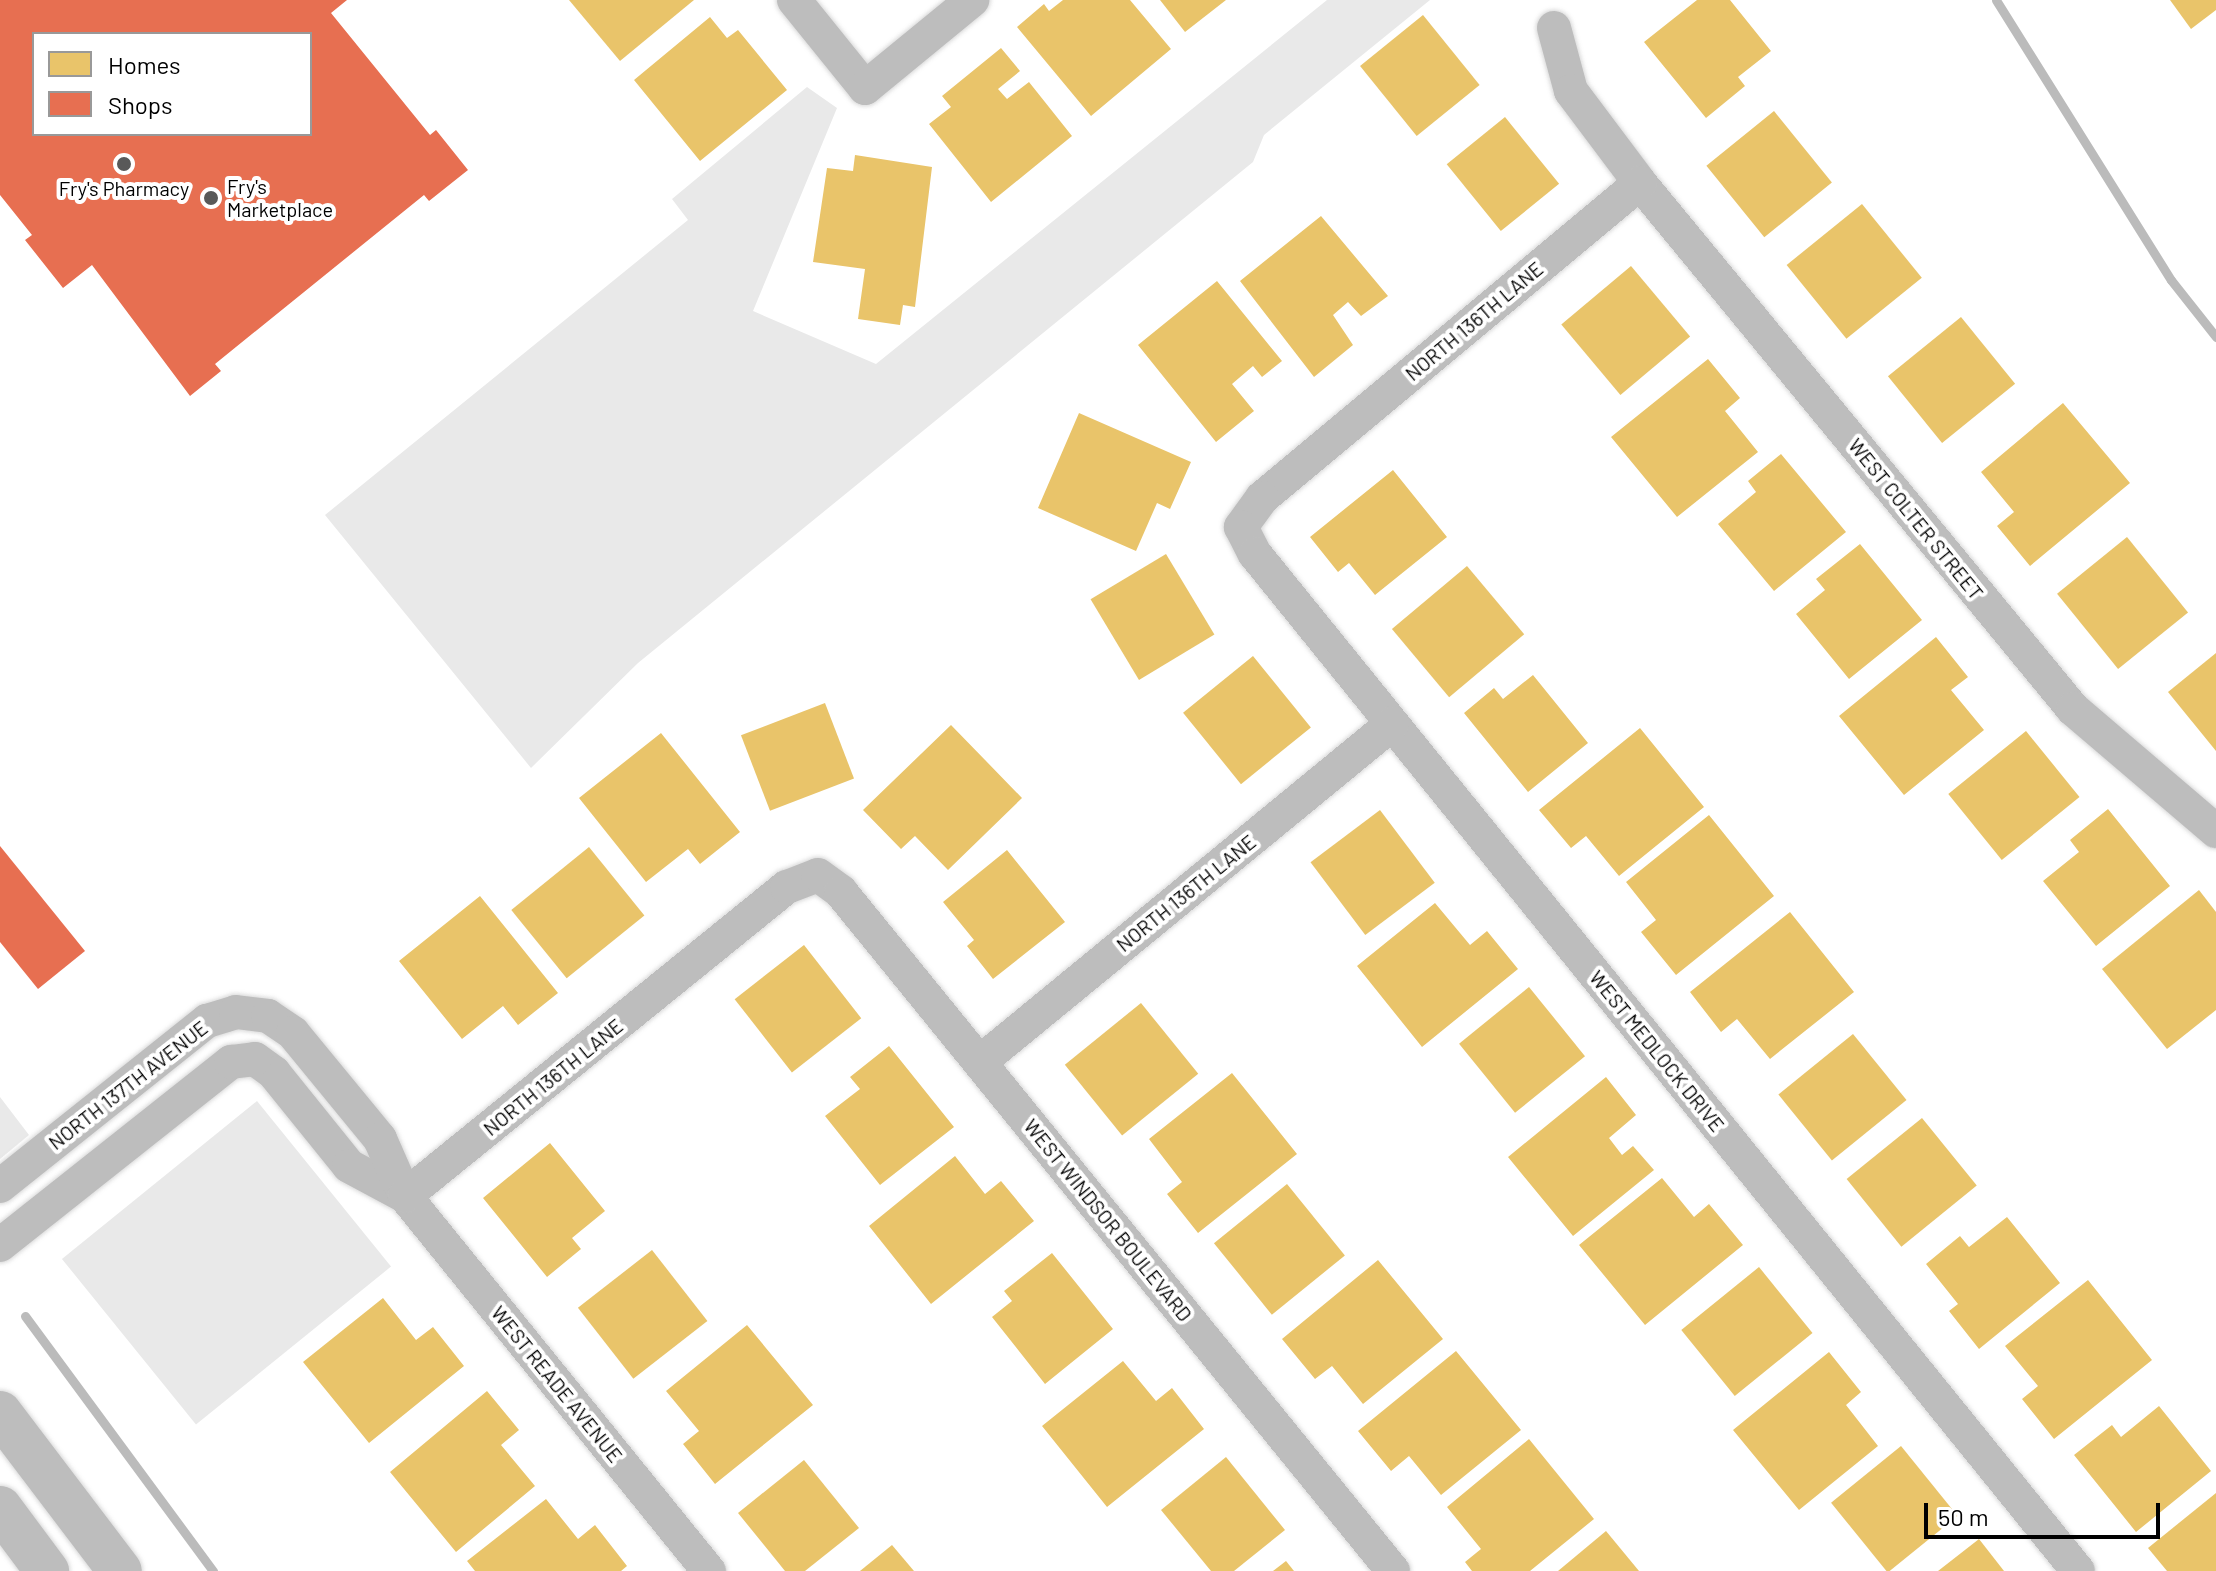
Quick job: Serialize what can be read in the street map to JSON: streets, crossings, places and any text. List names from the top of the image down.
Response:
{
  "streets": {
    "street": [
      "NORTH 136TH LANE",
      "WEST COLTER STREET",
      "WEST MEDLOCK DRIVE",
      "NORTH 137TH AVENUE",
      "WEST WINDSOR BOULEVARD",
      "WEST READE AVENUE"
    ]
  },
  "crossings": [
    ["NORTH 136TH LANE", "WEST COLTER STREET"],
    ["NORTH 136TH LANE", "WEST MEDLOCK DRIVE"],
    ["NORTH 136TH LANE", "WEST WINDSOR BOULEVARD"],
    ["NORTH 136TH LANE", "WEST READE AVENUE"],
    ["NORTH 137TH AVENUE", "WEST READE AVENUE"]
  ],
  "places": ["Fry's Pharmacy", "Fry's Marketplace"],
  "legend": ["Homes", "Shops"],
  "scale_bar": "50 m"
}
